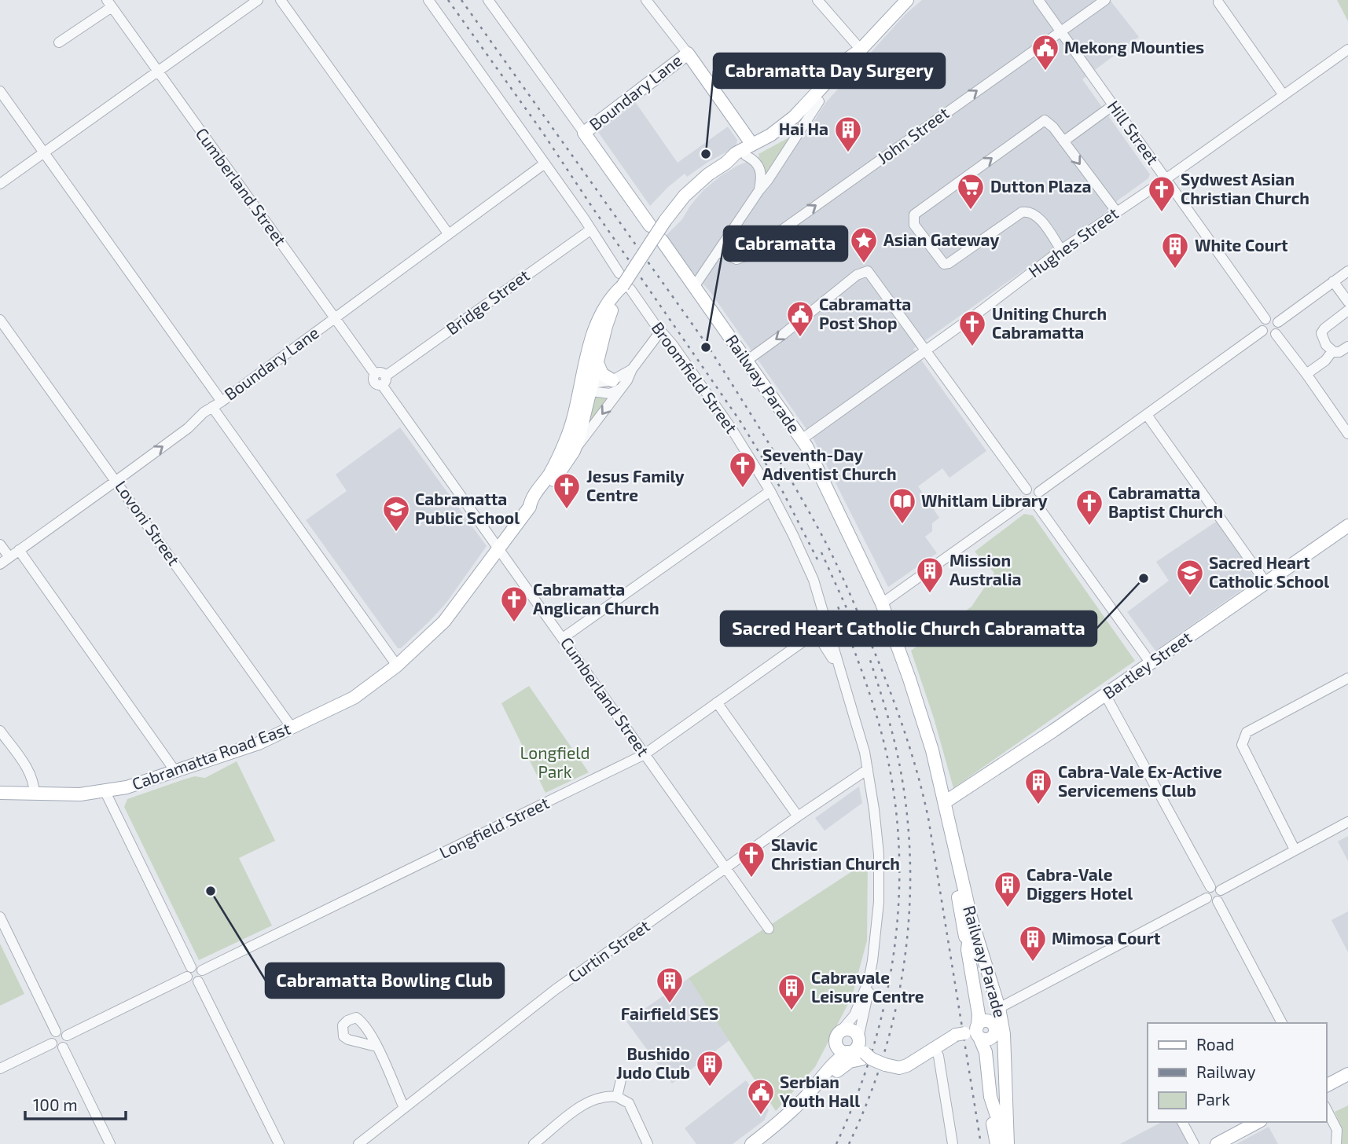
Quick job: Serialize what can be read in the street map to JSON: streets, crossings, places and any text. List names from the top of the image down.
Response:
{
  "streets": {
    "main road": [
      "Boundary Lane",
      "Railway Parade",
      "Bartley Street",
      "Cabramatta Road East"
    ],
    "street": [
      "Hill Street",
      "John Street",
      "Cumberland Street",
      "Hughes Street",
      "Bridge Street",
      "Broomfield Street",
      "Lovoni Street",
      "Longfield Street",
      "Curtin Street"
    ]
  },
  "crossings": [
    ["Boundary Lane", "Cumberland Street"],
    ["Boundary Lane", "Broomfield Street"],
    ["Boundary Lane", "Lovoni Street"],
    ["Hill Street", "John Street"],
    ["Hill Street", "Hughes Street"],
    ["Cumberland Street", "Bridge Street"],
    ["Cumberland Street", "Cabramatta Road East"],
    ["Cumberland Street", "Longfield Street"],
    ["Cumberland Street", "Curtin Street"],
    ["Hughes Street", "Railway Parade"],
    ["Bridge Street", "Broomfield Street"],
    ["Broomfield Street", "Cabramatta Road East"],
    ["Broomfield Street", "Longfield Street"],
    ["Broomfield Street", "Curtin Street"],
    ["Railway Parade", "Bartley Street"],
    ["Lovoni Street", "Cabramatta Road East"]
  ],
  "parks": ["Longfield Park"],
  "places": {
    "public building": ["Mekong Mounties", "Cabramatta Post Shop", "Serbian Youth Hall"],
    "building": [
      "Hai Ha",
      "White Court",
      "Mission Australia",
      "Cabra-Vale Ex-Active Servicemens Club",
      "Cabra-Vale Diggers Hotel",
      "Mimosa Court",
      "Fairfield SES",
      "Cabravale Leisure Centre",
      "Bushido Judo Club"
    ],
    "other": [
      "Cabramatta Day Surgery",
      "Cabramatta",
      "Sacred Heart Catholic Church Cabramatta",
      "Cabramatta Bowling Club"
    ],
    "supermarket": ["Dutton Plaza"],
    "church": [
      "Sydwest Asian Christian Church",
      "Uniting Church Cabramatta",
      "Seventh-Day Adventist Church",
      "Jesus Family Centre",
      "Cabramatta Baptist Church",
      "Cabramatta Anglican Church",
      "Slavic Christian Church"
    ],
    "place": ["Asian Gateway"],
    "library": ["Whitlam Library"],
    "school or university": ["Cabramatta Public School", "Sacred Heart Catholic School"]
  },
  "legend": ["Road", "Railway", "Park"],
  "scale_bar": "100 m"
}
